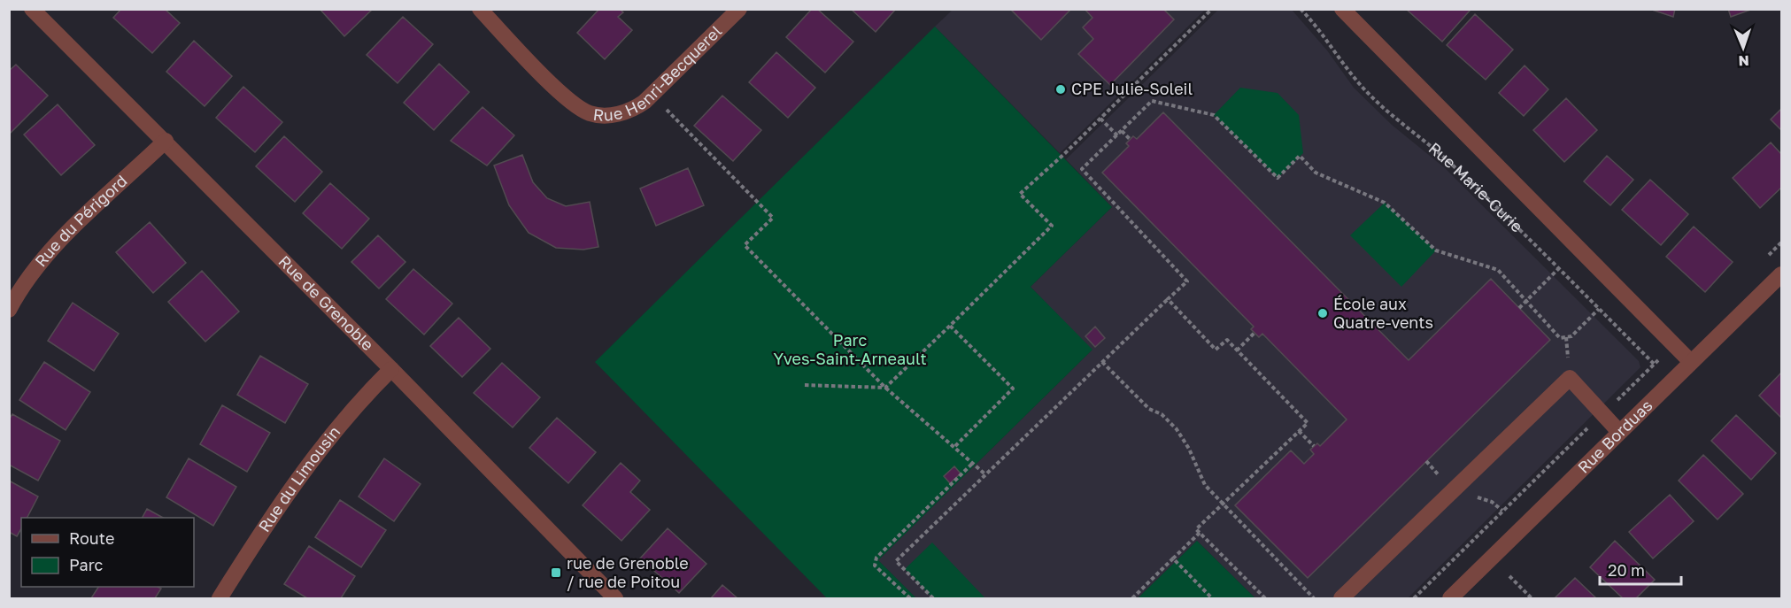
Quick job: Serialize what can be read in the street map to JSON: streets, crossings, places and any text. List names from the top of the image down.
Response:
{
  "streets": {
    "street": [
      "Rue Henri-Becquerel",
      "Rue Marie-Curie",
      "Rue du Périgord",
      "Rue de Grenoble",
      "Rue Borduas",
      "Rue du Limousin"
    ]
  },
  "crossings": [
    ["Rue Marie-Curie", "Rue Borduas"],
    ["Rue du Périgord", "Rue de Grenoble"],
    ["Rue de Grenoble", "Rue du Limousin"]
  ],
  "parks": ["Parc Yves-Saint-Arneault"],
  "places": {
    "other": ["CPE Julie-Soleil", "École aux Quatre-vents"],
    "transit": ["rue de Grenoble / rue de Poitou"]
  },
  "legend": ["Route", "Parc"],
  "scale_bar": "20 m",
  "north": "bottom"
}
